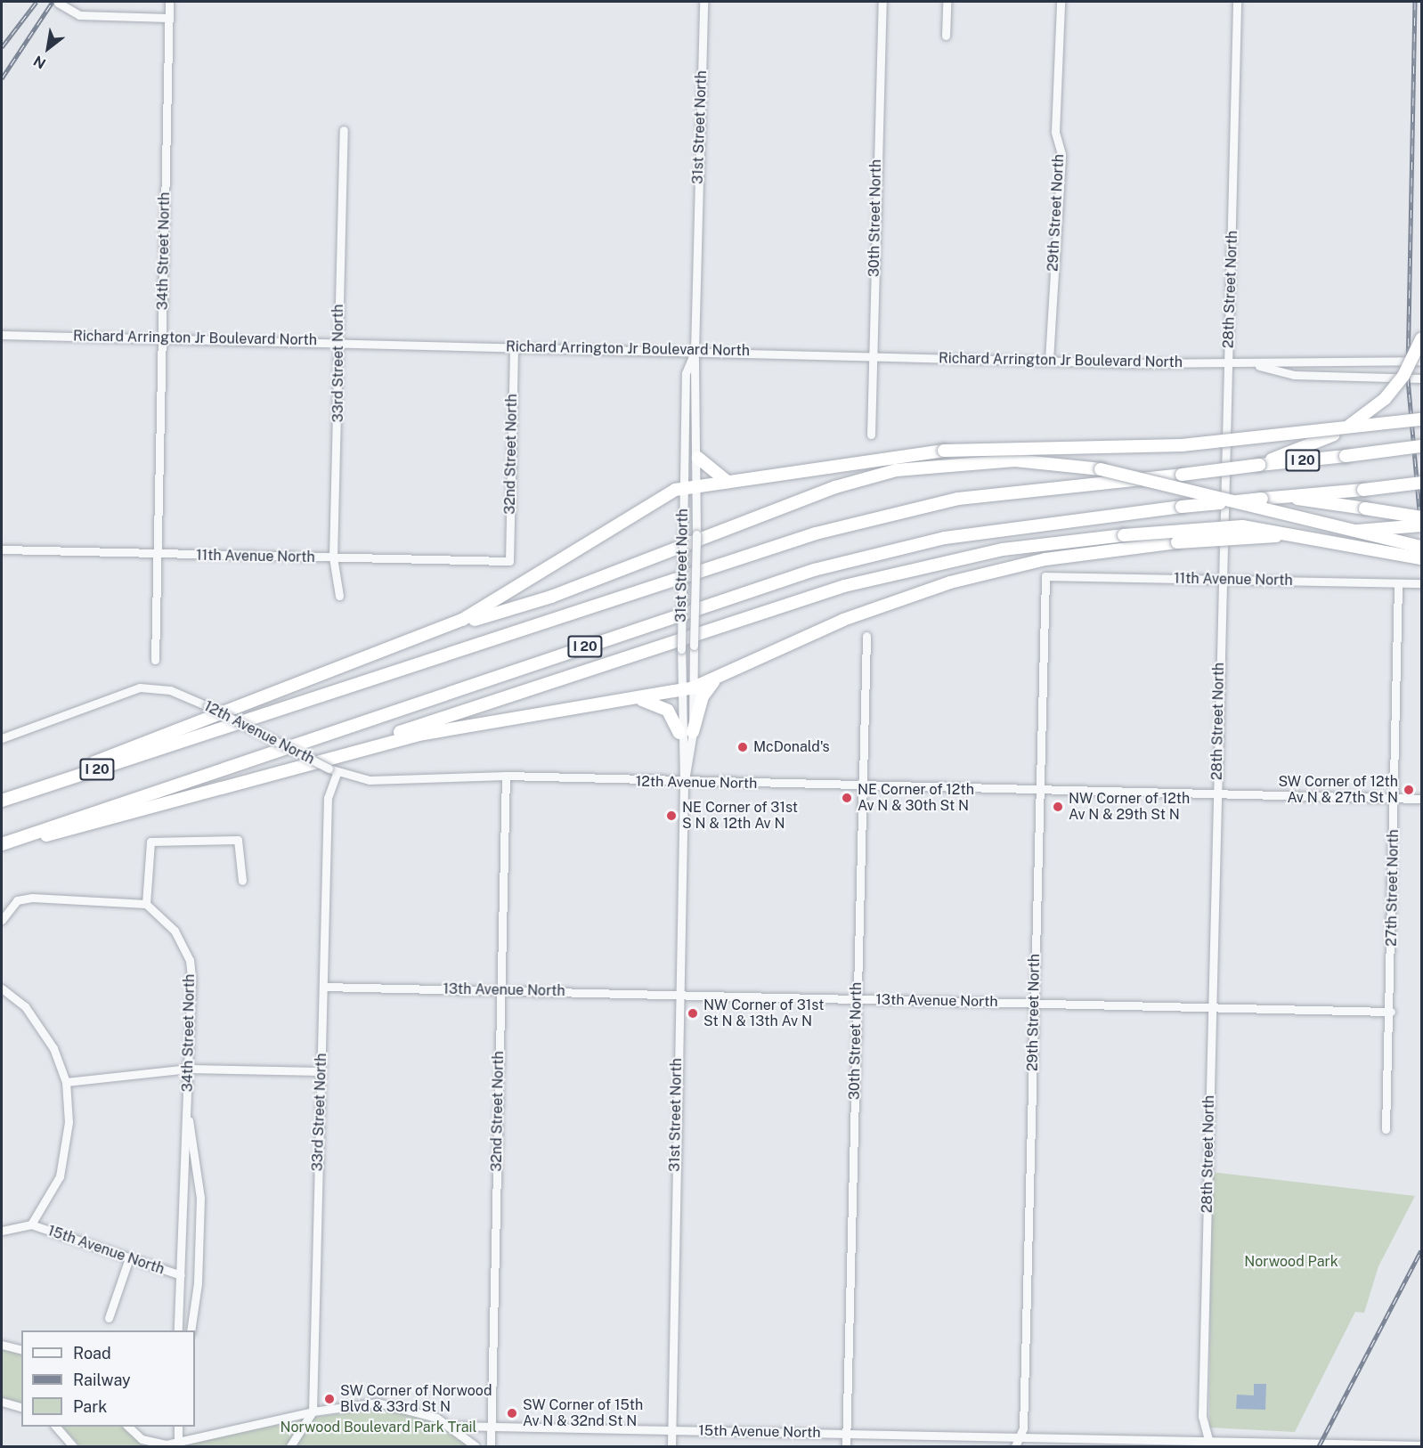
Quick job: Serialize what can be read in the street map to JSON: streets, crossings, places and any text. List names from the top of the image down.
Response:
{
  "streets": {
    "highway": ["I 20"],
    "street": [
      "31st Street North",
      "29th Street North",
      "30th Street North",
      "34th Street North",
      "28th Street North",
      "Richard Arrington Jr Boulevard North",
      "33rd Street North",
      "32nd Street North",
      "11th Avenue North",
      "12th Avenue North",
      "27th Street North",
      "13th Avenue North",
      "15th Avenue North"
    ]
  },
  "crossings": [
    ["31st Street North", "Richard Arrington Jr Boulevard North"],
    ["31st Street North", "12th Avenue North"],
    ["31st Street North", "13th Avenue North"],
    ["31st Street North", "15th Avenue North"],
    ["29th Street North", "Richard Arrington Jr Boulevard North"],
    ["29th Street North", "11th Avenue North"],
    ["29th Street North", "12th Avenue North"],
    ["29th Street North", "13th Avenue North"],
    ["29th Street North", "15th Avenue North"],
    ["30th Street North", "Richard Arrington Jr Boulevard North"],
    ["30th Street North", "12th Avenue North"],
    ["30th Street North", "13th Avenue North"],
    ["30th Street North", "15th Avenue North"],
    ["34th Street North", "Richard Arrington Jr Boulevard North"],
    ["34th Street North", "11th Avenue North"],
    ["34th Street North", "15th Avenue North"],
    ["28th Street North", "Richard Arrington Jr Boulevard North"],
    ["28th Street North", "11th Avenue North"],
    ["28th Street North", "12th Avenue North"],
    ["28th Street North", "13th Avenue North"],
    ["28th Street North", "15th Avenue North"],
    ["Richard Arrington Jr Boulevard North", "33rd Street North"],
    ["Richard Arrington Jr Boulevard North", "32nd Street North"],
    ["33rd Street North", "11th Avenue North"],
    ["33rd Street North", "12th Avenue North"],
    ["33rd Street North", "13th Avenue North"],
    ["32nd Street North", "11th Avenue North"],
    ["32nd Street North", "12th Avenue North"],
    ["32nd Street North", "13th Avenue North"],
    ["32nd Street North", "15th Avenue North"],
    ["11th Avenue North", "27th Street North"],
    ["12th Avenue North", "27th Street North"],
    ["27th Street North", "13th Avenue North"]
  ],
  "parks": ["Norwood Park", "Norwood Boulevard Park Trail"],
  "places": [
    "McDonald's",
    "SW Corner of 12th Av N & 27th St N",
    "NE Corner of 12th Av N & 30th St N",
    "NW Corner of 12th Av N & 29th St N",
    "NE Corner of 31st S N & 12th Av N",
    "NW Corner of 31st St N & 13th Av N",
    "SW Corner of Norwood Blvd & 33rd St N",
    "SW Corner of 15th Av N & 32nd St N"
  ],
  "legend": ["Road", "Railway", "Park"],
  "north": "bottom left"
}
